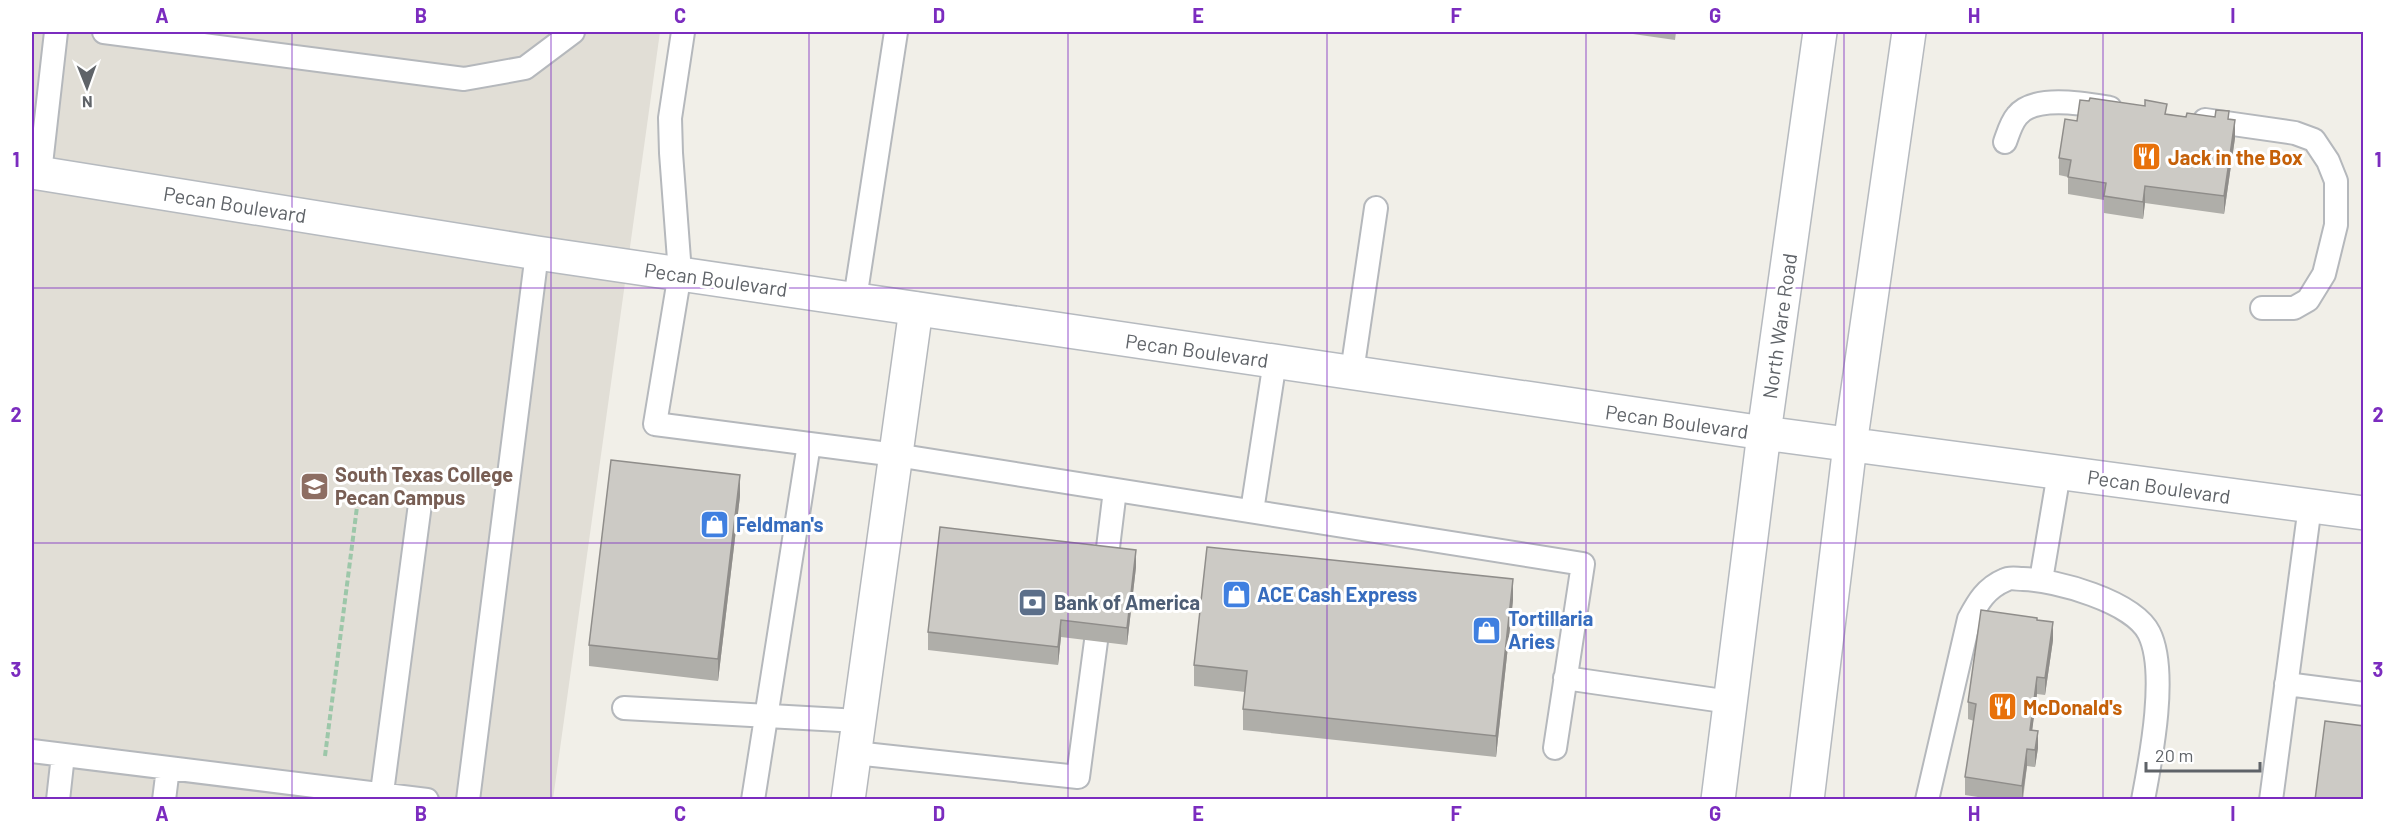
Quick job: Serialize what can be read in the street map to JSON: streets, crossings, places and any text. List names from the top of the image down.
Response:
{
  "streets": {
    "main road": ["Pecan Boulevard", "North Ware Road"]
  },
  "crossings": [
    ["Pecan Boulevard", "North Ware Road"]
  ],
  "places": {
    "restaurant": ["Jack in the Box", "McDonald's"],
    "school or university": ["South Texas College Pecan Campus"],
    "shop": ["Feldman's", "ACE Cash Express", "Tortillaria Aries"],
    "bank": ["Bank of America"]
  },
  "scale_bar": "20 m",
  "north": "bottom",
  "grid": {
    "columns": [
      "A",
      "B",
      "C",
      "D",
      "E",
      "F",
      "G",
      "H",
      "I"
    ],
    "rows": ["1", "2", "3"]
  }
}
